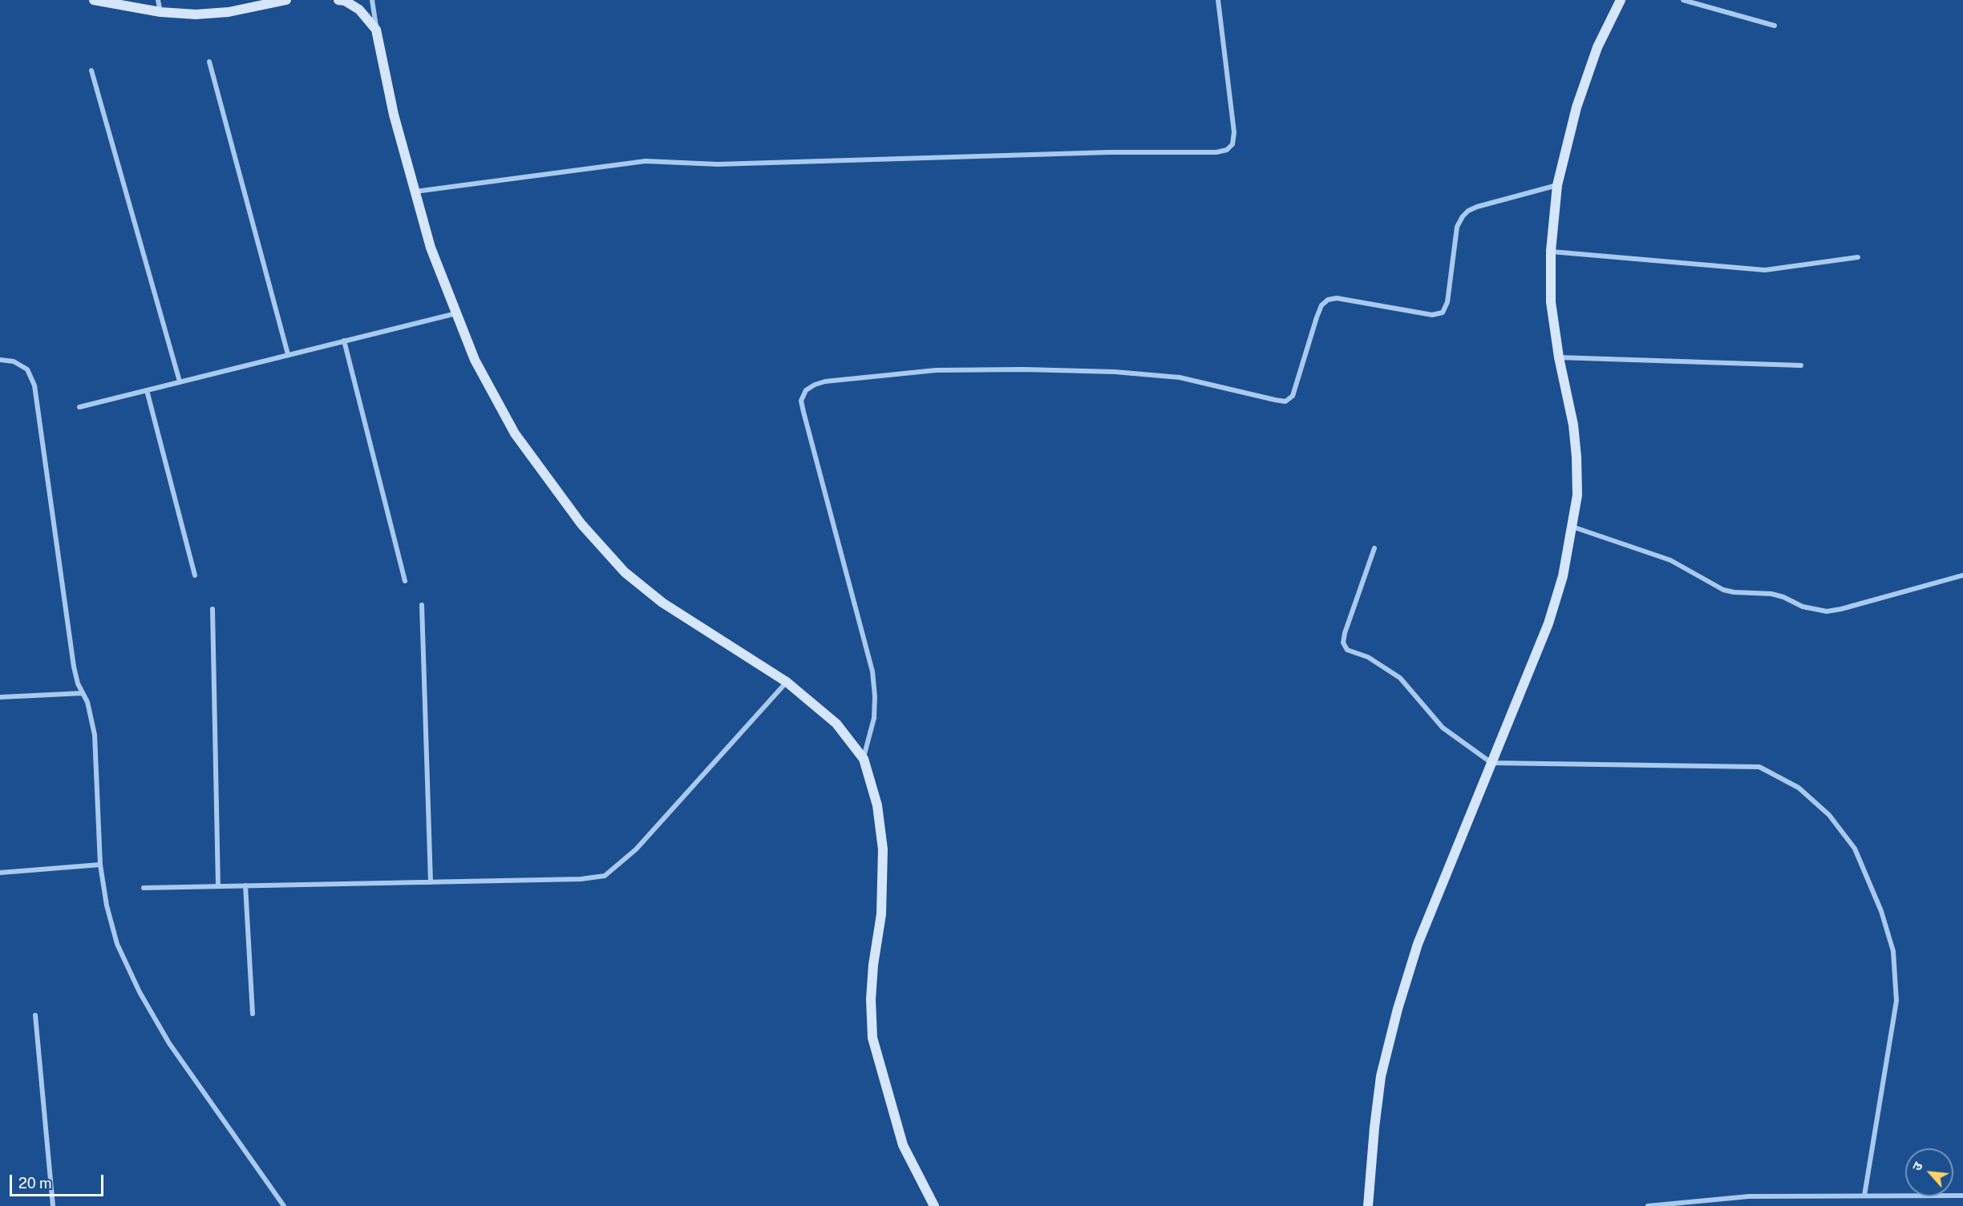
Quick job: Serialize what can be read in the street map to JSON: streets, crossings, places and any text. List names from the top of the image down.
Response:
{
  "scale_bar": "20 m",
  "north": "top left"
}
